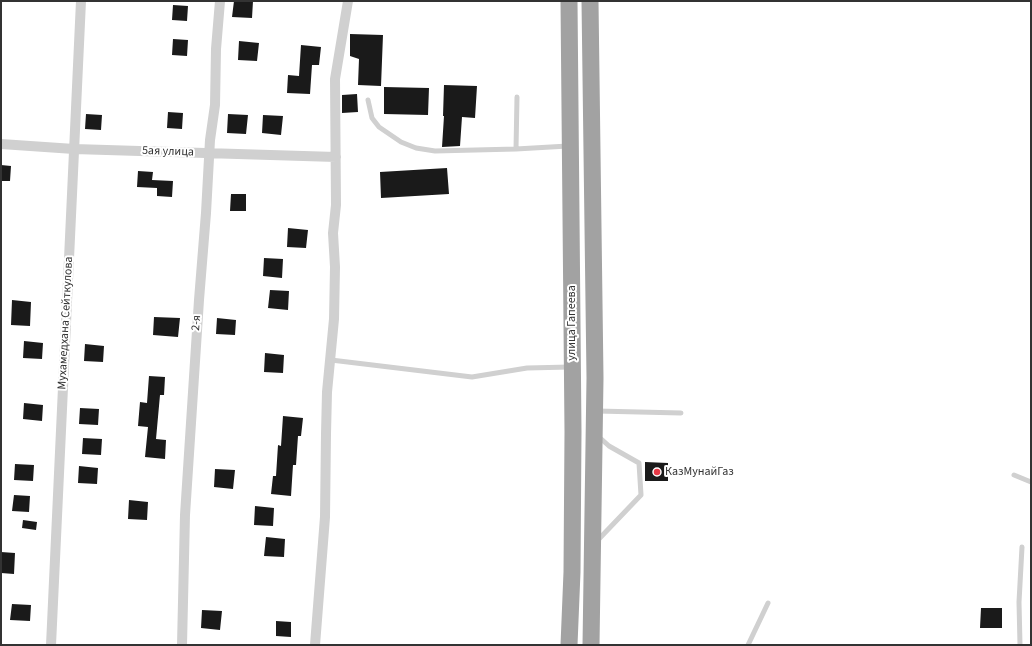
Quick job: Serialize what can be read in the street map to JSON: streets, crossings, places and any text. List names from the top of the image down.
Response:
{
  "streets": {
    "highway": ["улица Гапеева"],
    "street": ["5ая улица", "Мухамедхана Сейткулова", "2-я"]
  },
  "crossings": [
    ["5ая улица", "Мухамедхана Сейткулова"],
    ["5ая улица", "2-я"]
  ],
  "places": ["КазМунайГаз"]
}
